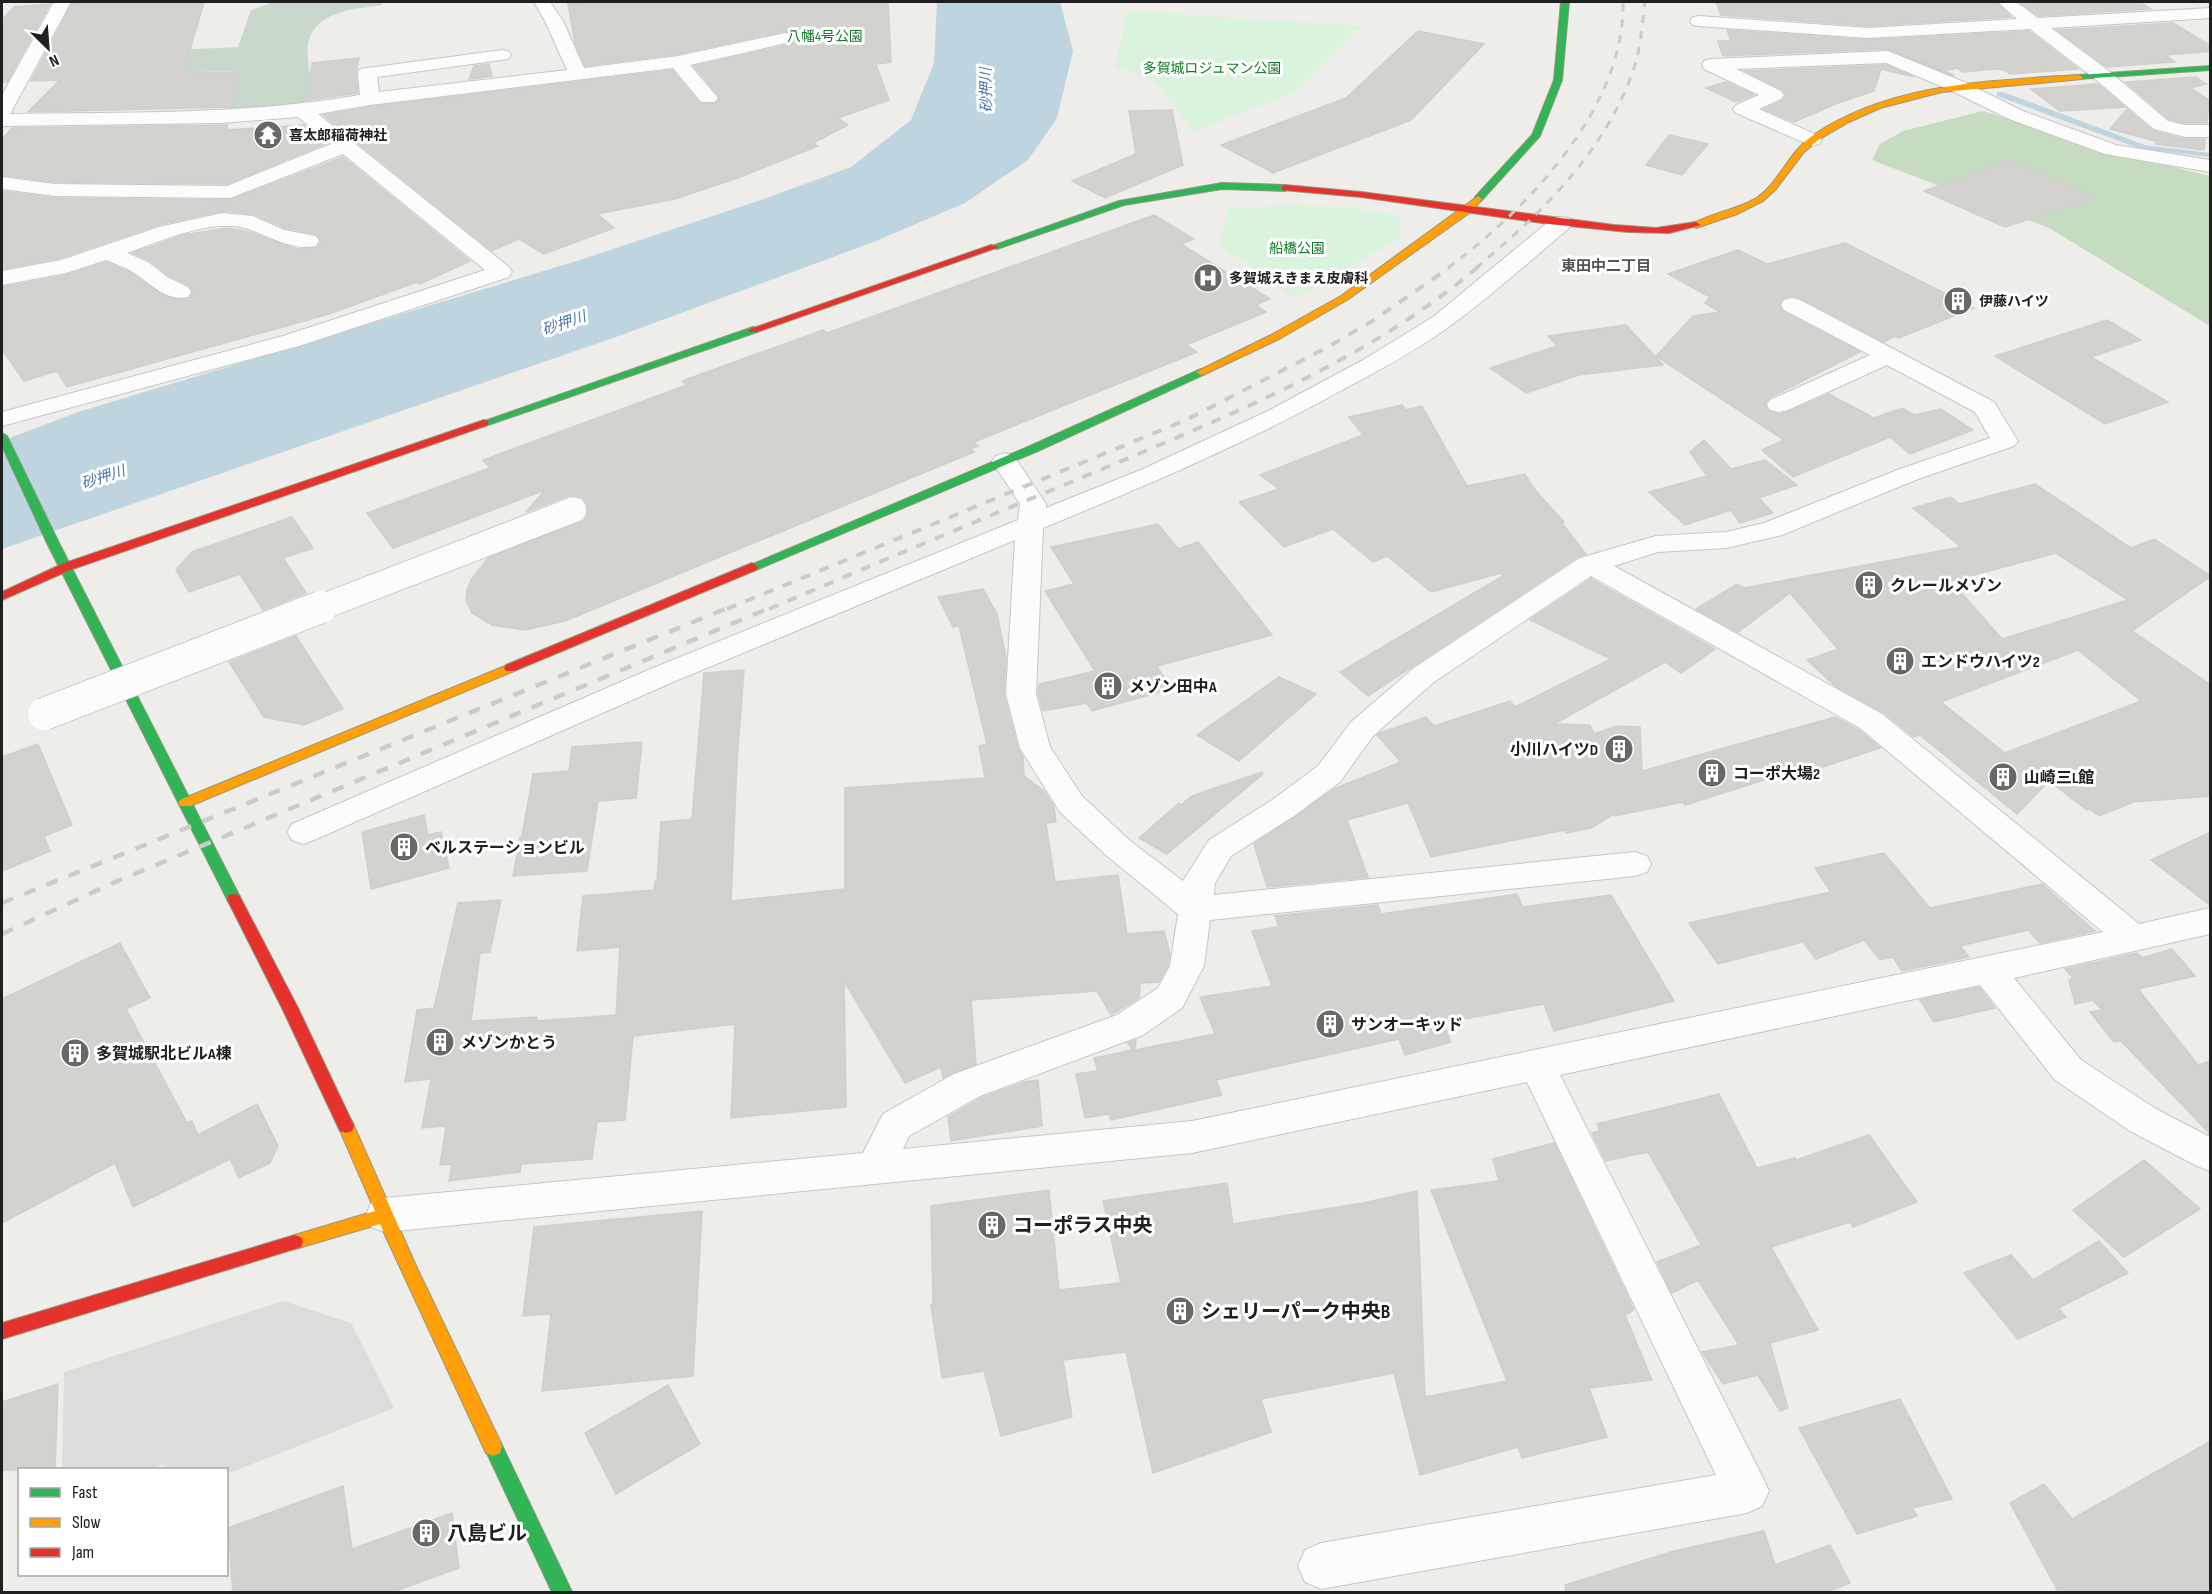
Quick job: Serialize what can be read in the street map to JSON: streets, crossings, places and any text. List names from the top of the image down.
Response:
{
  "districts": ["東田中二丁目"],
  "water": ["砂押川"],
  "parks": ["八幡4号公園", "多賀城ロジュマン公園", "船橋公園"],
  "places": {
    "temple": ["喜太郎稲荷神社"],
    "hospital": ["多賀城えきまえ皮膚科"],
    "building": [
      "伊藤ハイツ",
      "クレールメゾン",
      "エンドウハイツ2",
      "メゾン田中A",
      "小川ハイツD",
      "コーポ大場2",
      "山崎三L館",
      "ベルステーションビル",
      "サンオーキッド",
      "メゾンかとう",
      "多賀城駅北ビルA棟",
      "コーポラス中央",
      "シェリーパーク中央B",
      "八島ビル"
    ]
  },
  "legend": ["Fast", "Slow", "Jam"],
  "north": "bottom right"
}
